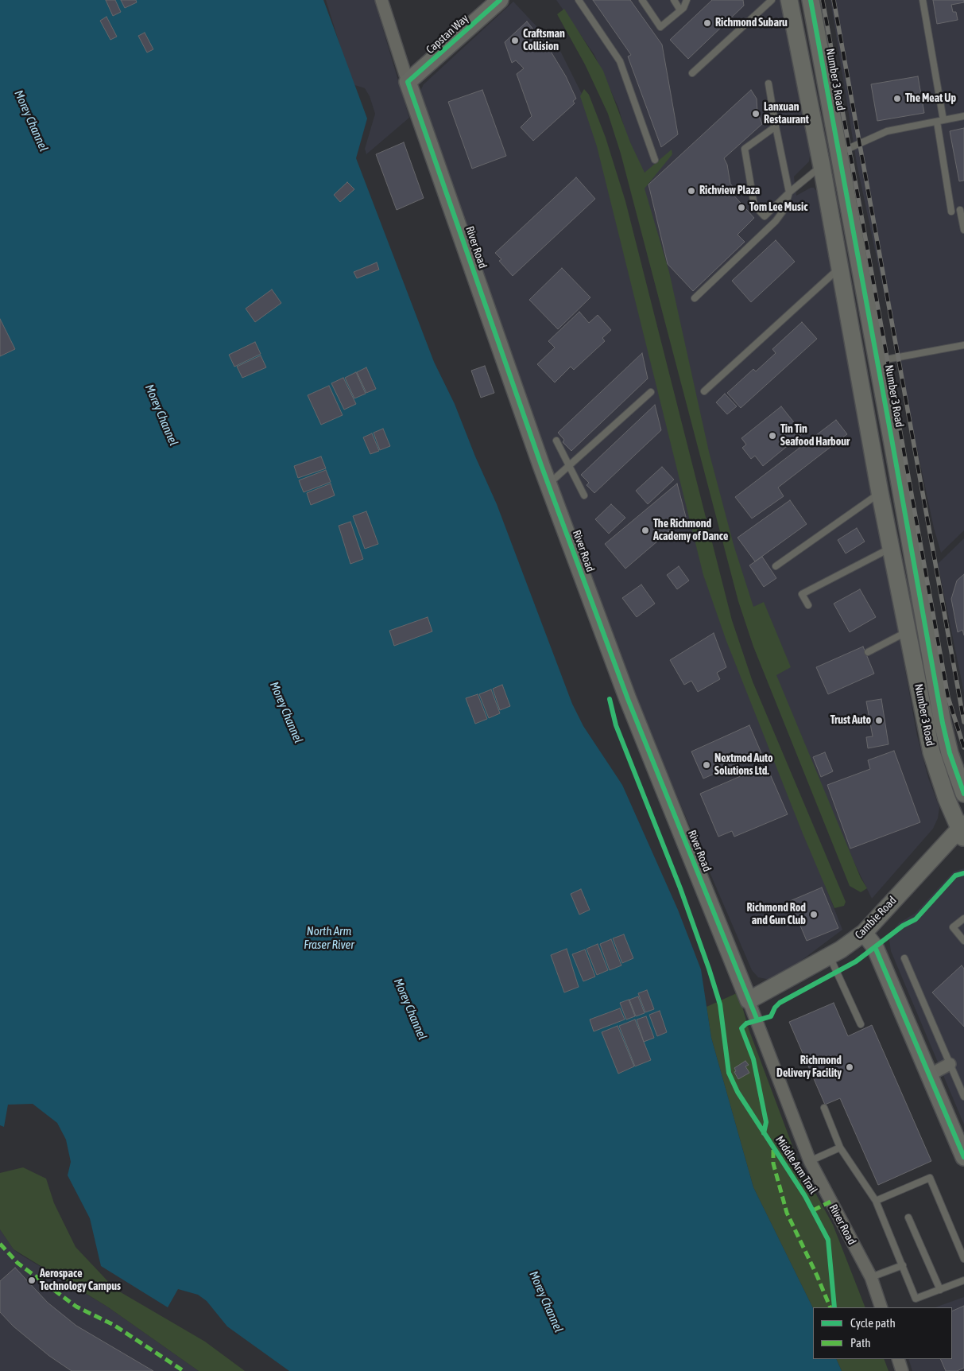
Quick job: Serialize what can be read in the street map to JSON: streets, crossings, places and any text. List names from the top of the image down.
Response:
{
  "streets": {
    "main road": [
      "Capstan Way",
      "Number 3 Road",
      "River Road",
      "Cambie Road"
    ],
    "cycle path": ["Middle Arm Trail"]
  },
  "crossings": [
    ["Capstan Way", "River Road"],
    ["Number 3 Road", "Cambie Road"],
    ["River Road", "Cambie Road"]
  ],
  "water": ["Morey Channel", "North Arm Fraser River"],
  "places": [
    "Richmond Subaru",
    "Craftsman Collision",
    "The Meat Up",
    "Lanxuan Restaurant",
    "Richview Plaza",
    "Tom Lee Music",
    "Tin Tin Seafood Harbour",
    "The Richmond Academy of Dance",
    "Trust Auto",
    "Nextmod Auto Solutions Ltd.",
    "Richmond Rod and Gun Club",
    "Richmond Delivery Facility",
    "Aerospace Technology Campus"
  ],
  "legend": ["Cycle path", "Path"]
}
